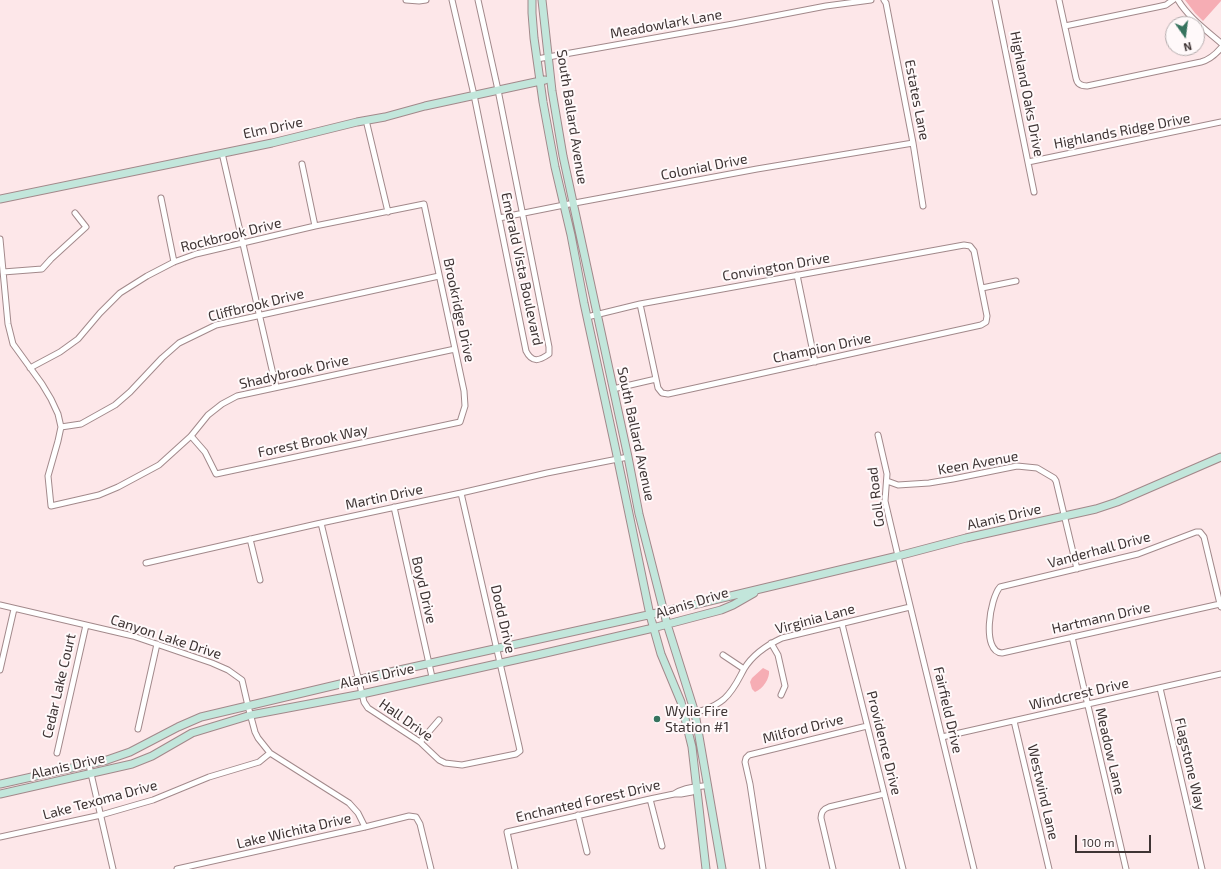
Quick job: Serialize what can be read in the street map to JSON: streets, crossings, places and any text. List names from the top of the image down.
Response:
{
  "streets": {
    "main road": ["South Ballard Avenue", "Elm Drive", "Alanis Drive"],
    "street": [
      "Meadowlark Lane",
      "Highland Oaks Drive",
      "Estates Lane",
      "Highlands Ridge Drive",
      "Colonial Drive",
      "Rockbrook Drive",
      "Convington Drive",
      "Emerald Vista Boulevard",
      "Cliffbrook Drive",
      "Brookridge Drive",
      "Champion Drive",
      "Shadybrook Drive",
      "Forest Brook Way",
      "Keen Avenue",
      "Martin Drive",
      "Goll Road",
      "Vanderhall Drive",
      "Boyd Drive",
      "Hartmann Drive",
      "Dodd Drive",
      "Virginia Lane",
      "Canyon Lake Drive",
      "Cedar Lake Court",
      "Windcrest Drive",
      "Fairfield Drive",
      "Hall Drive",
      "Milford Drive",
      "Providence Drive",
      "Meadow Lane",
      "Flagstone Way",
      "Westwind Lane",
      "Lake Texoma Drive",
      "Enchanted Forest Drive",
      "Lake Wichita Drive"
    ]
  },
  "crossings": [
    ["Meadowlark Lane", "South Ballard Avenue"],
    ["Highland Oaks Drive", "Highlands Ridge Drive"],
    ["Estates Lane", "Colonial Drive"],
    ["South Ballard Avenue", "Elm Drive"],
    ["South Ballard Avenue", "Colonial Drive"],
    ["South Ballard Avenue", "Convington Drive"],
    ["South Ballard Avenue", "Martin Drive"],
    ["South Ballard Avenue", "Alanis Drive"],
    ["South Ballard Avenue", "Virginia Lane"],
    ["South Ballard Avenue", "Enchanted Forest Drive"],
    ["Elm Drive", "Emerald Vista Boulevard"],
    ["Colonial Drive", "Emerald Vista Boulevard"],
    ["Rockbrook Drive", "Brookridge Drive"],
    ["Convington Drive", "Champion Drive"],
    ["Cliffbrook Drive", "Brookridge Drive"],
    ["Cliffbrook Drive", "Shadybrook Drive"],
    ["Brookridge Drive", "Shadybrook Drive"],
    ["Brookridge Drive", "Forest Brook Way"],
    ["Shadybrook Drive", "Forest Brook Way"],
    ["Keen Avenue", "Goll Road"],
    ["Keen Avenue", "Alanis Drive"],
    ["Keen Avenue", "Vanderhall Drive"],
    ["Martin Drive", "Boyd Drive"],
    ["Martin Drive", "Dodd Drive"],
    ["Martin Drive", "Hall Drive"],
    ["Goll Road", "Alanis Drive"],
    ["Goll Road", "Fairfield Drive"],
    ["Alanis Drive", "Boyd Drive"],
    ["Alanis Drive", "Dodd Drive"],
    ["Alanis Drive", "Canyon Lake Drive"],
    ["Alanis Drive", "Fairfield Drive"],
    ["Alanis Drive", "Hall Drive"],
    ["Vanderhall Drive", "Hartmann Drive"],
    ["Hartmann Drive", "Meadow Lane"],
    ["Dodd Drive", "Hall Drive"],
    ["Virginia Lane", "Fairfield Drive"],
    ["Virginia Lane", "Providence Drive"],
    ["Canyon Lake Drive", "Cedar Lake Court"],
    ["Canyon Lake Drive", "Lake Texoma Drive"],
    ["Canyon Lake Drive", "Lake Wichita Drive"],
    ["Windcrest Drive", "Fairfield Drive"],
    ["Windcrest Drive", "Meadow Lane"],
    ["Windcrest Drive", "Flagstone Way"],
    ["Windcrest Drive", "Westwind Lane"],
    ["Milford Drive", "Providence Drive"]
  ],
  "places": ["Wylie Fire Station #1"],
  "scale_bar": "100 m",
  "north": "bottom"
}
